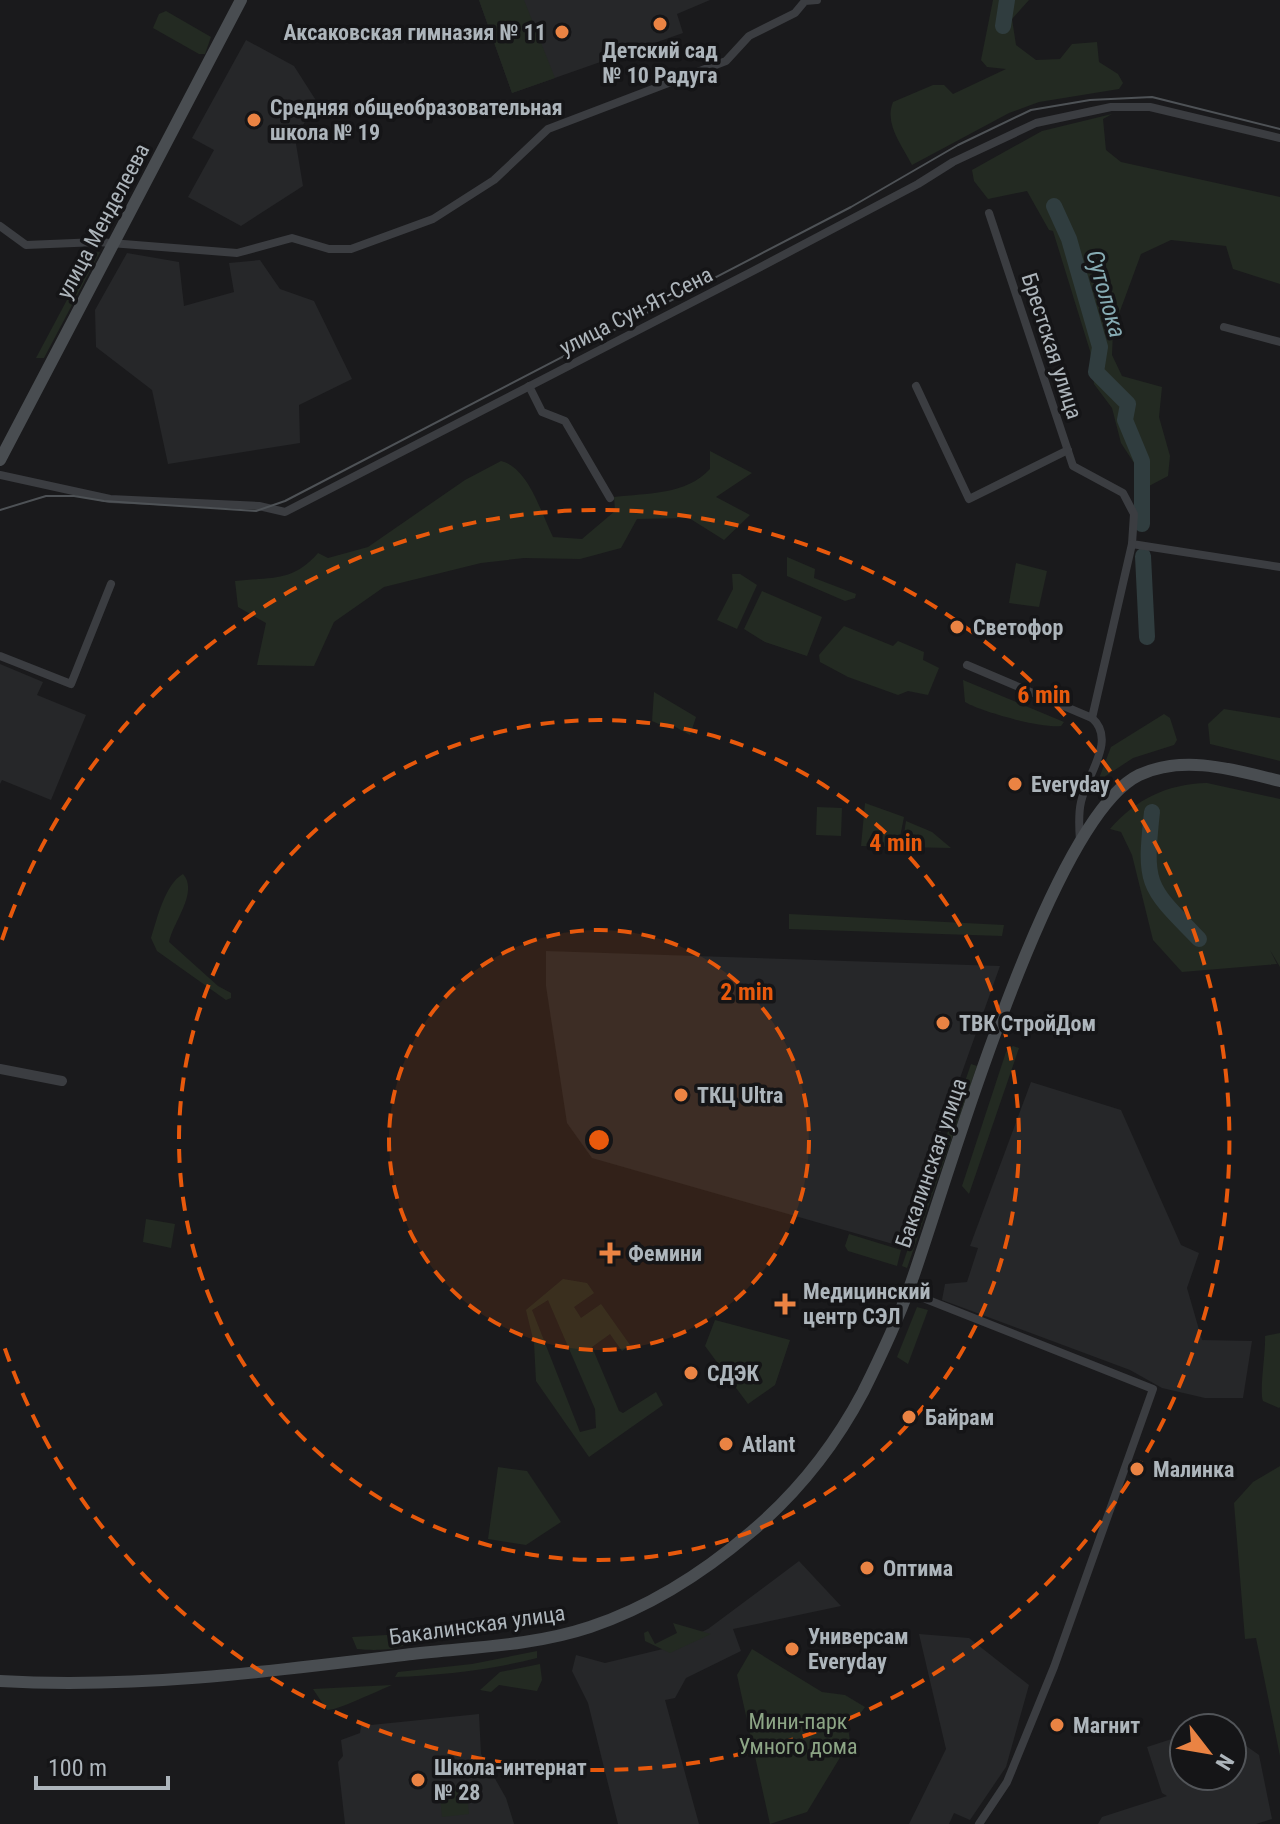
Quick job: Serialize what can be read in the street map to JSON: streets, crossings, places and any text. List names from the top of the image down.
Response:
{
  "streets": {
    "main road": ["улица Менделеева", "Бакалинская улица"],
    "street": ["улица Сун-Ят-Сена", "Брестская улица"]
  },
  "water": ["Сутолока"],
  "parks": ["Мини-парк Умного дома"],
  "places": {
    "other": [
      "Детский сад № 10 Радуга",
      "Аксаковская гимназия № 11",
      "Средняя общеобразовательная школа № 19",
      "Светофор",
      "Everyday",
      "ТВК СтройДом",
      "ТКЦ Ultra",
      "СДЭК",
      "Байрам",
      "Atlant",
      "Малинка",
      "Оптима",
      "Универсам Everyday",
      "Магнит",
      "Школа-интернат № 28"
    ],
    "health": ["Фемини", "Медицинский центр СЭЛ"]
  },
  "scale_bar": "100 m",
  "north": "bottom right",
  "rings": ["6 min", "4 min", "2 min"]
}
